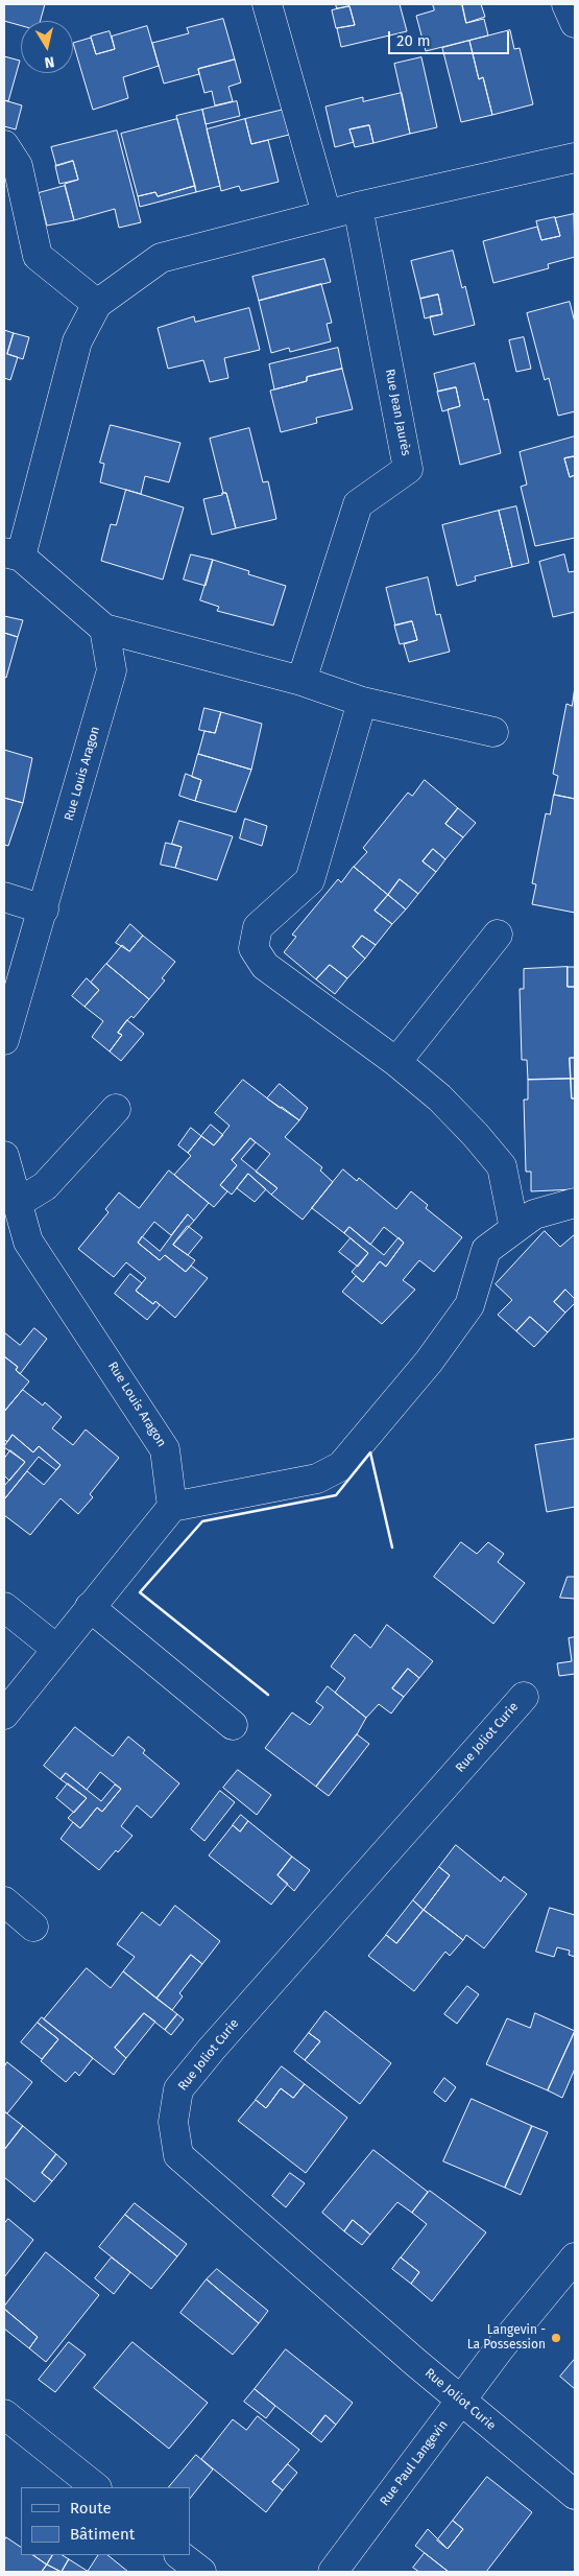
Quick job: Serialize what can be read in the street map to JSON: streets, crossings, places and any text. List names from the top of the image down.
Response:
{
  "streets": {
    "street": [
      "Rue Jean Jaurès",
      "Rue Louis Aragon",
      "Rue Joliot Curie",
      "Rue Paul Langevin"
    ]
  },
  "crossings": [
    ["Rue Joliot Curie", "Rue Paul Langevin"]
  ],
  "places": ["Langevin - La Possession"],
  "legend": ["Route", "Bâtiment"],
  "scale_bar": "20 m",
  "north": "bottom"
}
